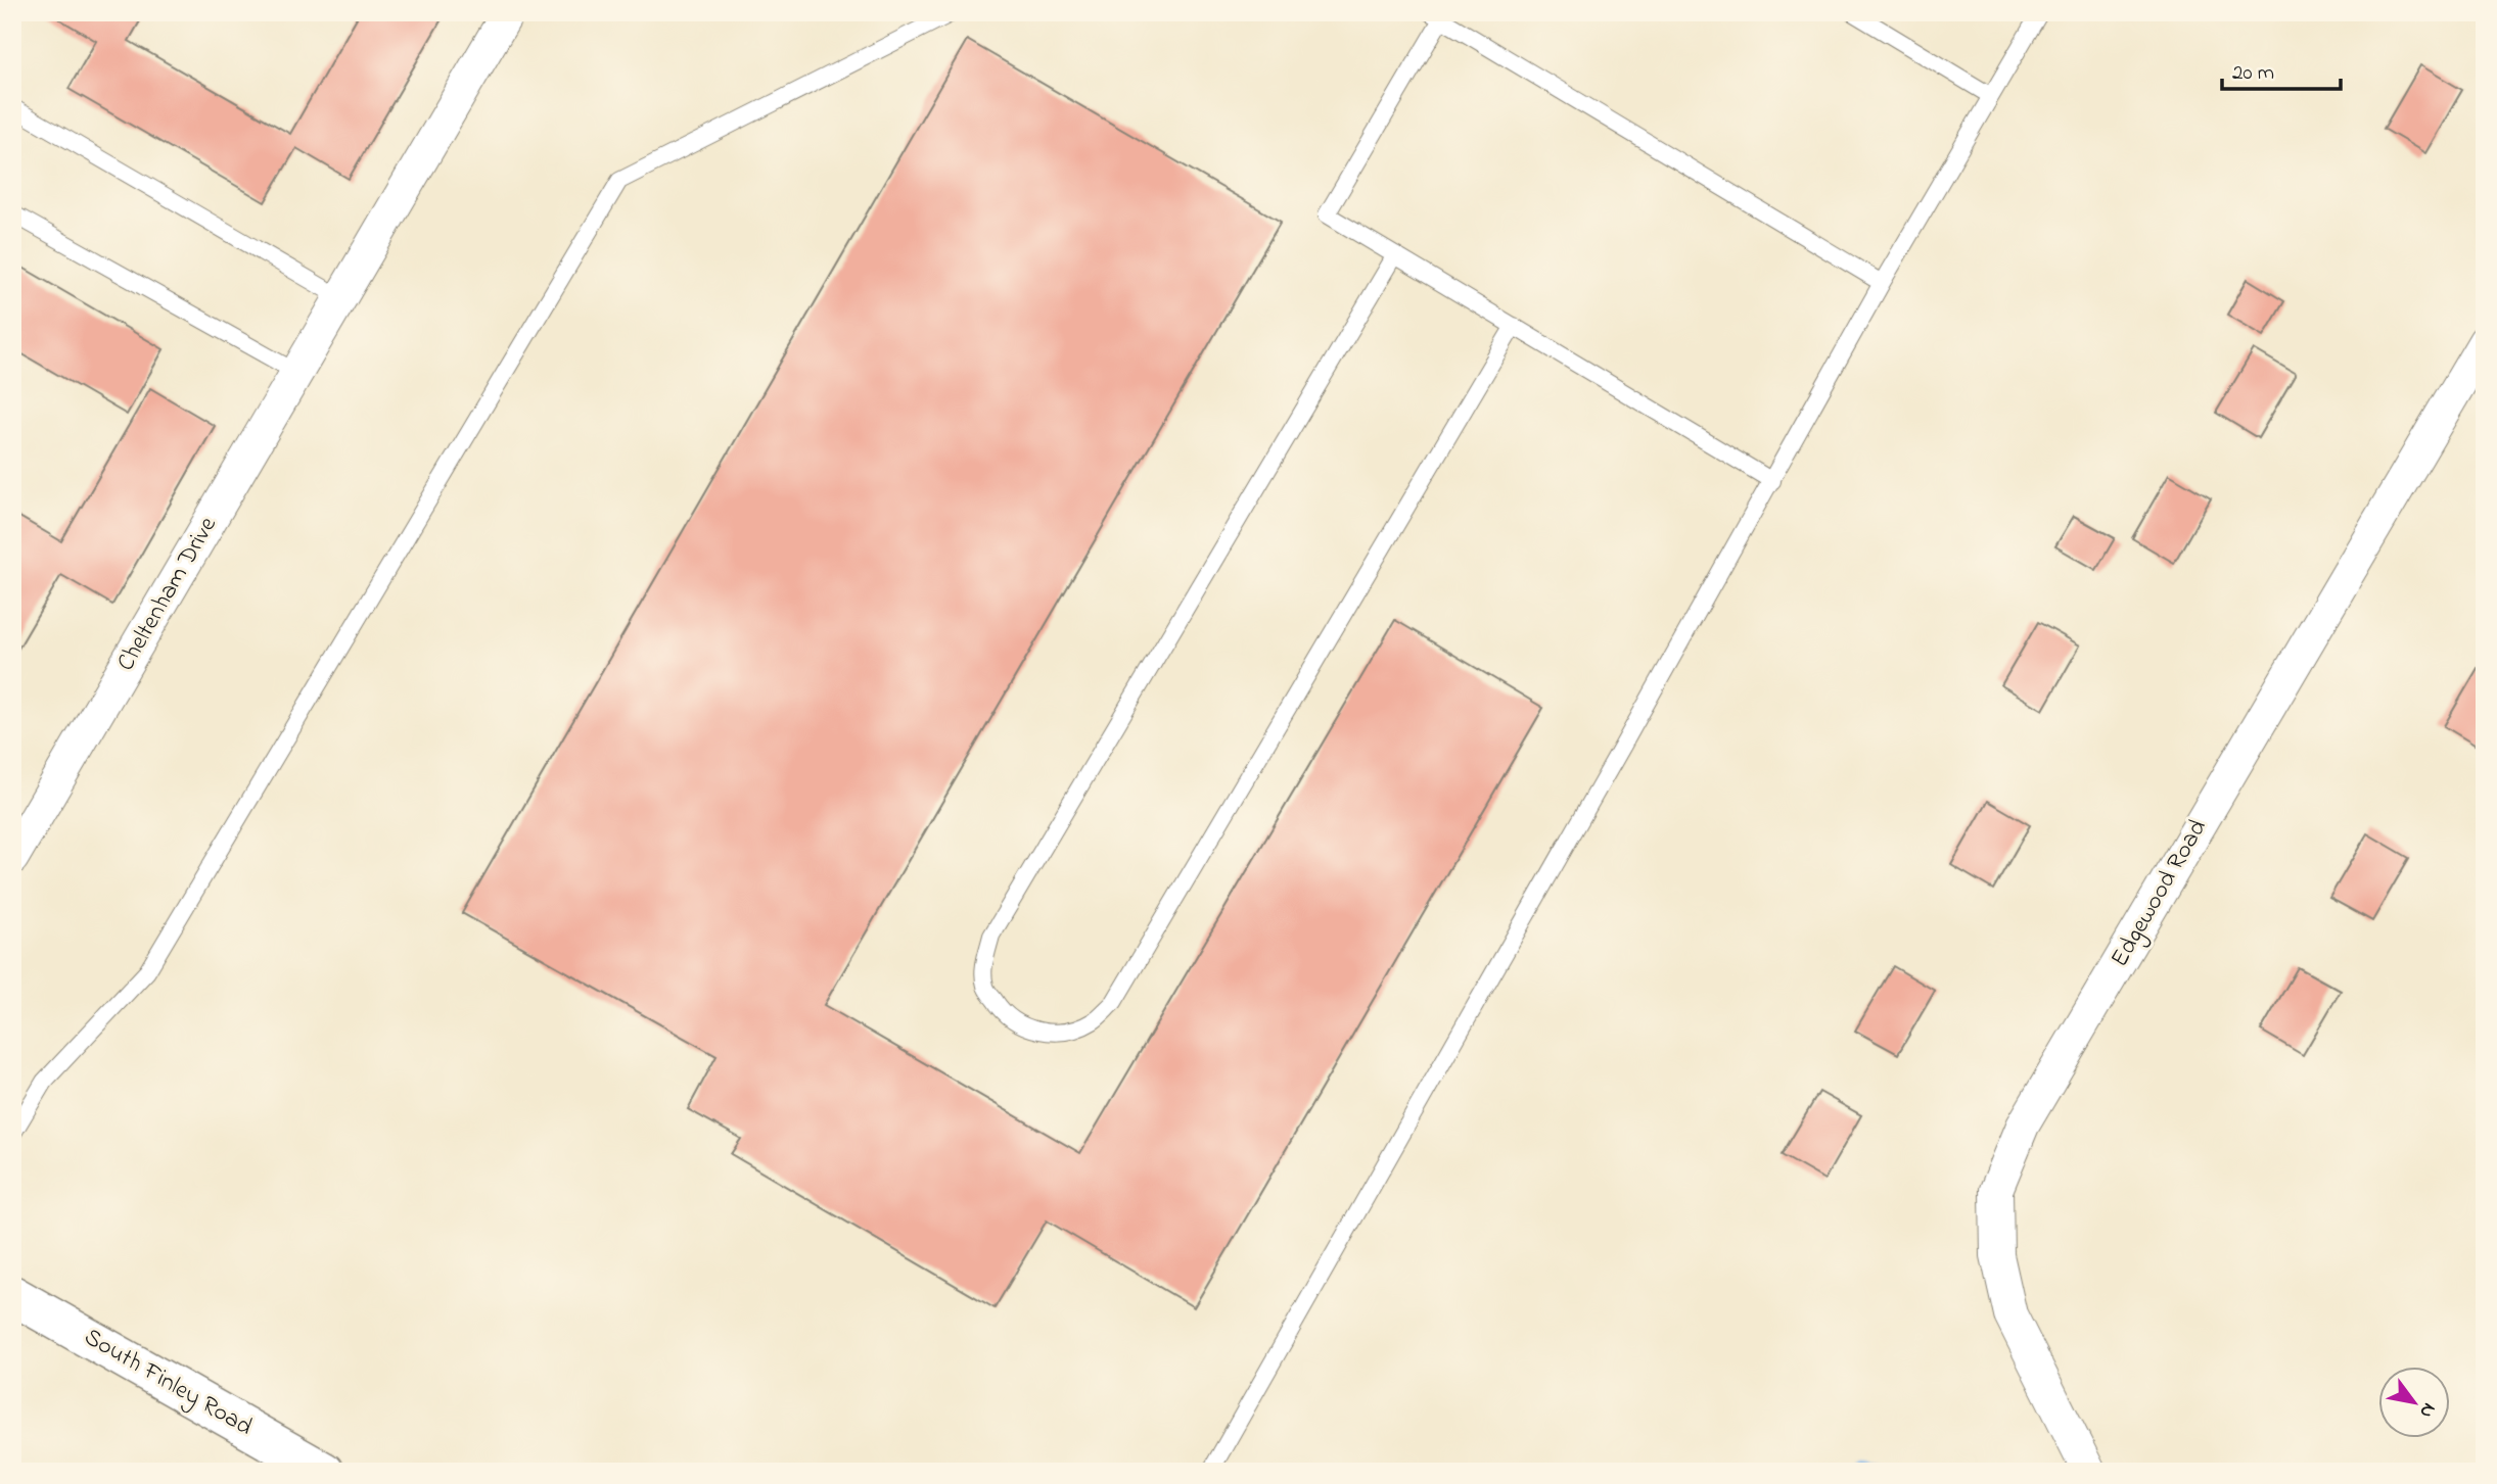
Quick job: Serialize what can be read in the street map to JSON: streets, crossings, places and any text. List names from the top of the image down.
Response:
{
  "streets": {
    "main road": ["South Finley Road"],
    "street": ["Cheltenham Drive", "Edgewood Road"]
  },
  "scale_bar": "20 m",
  "north": "bottom right"
}
